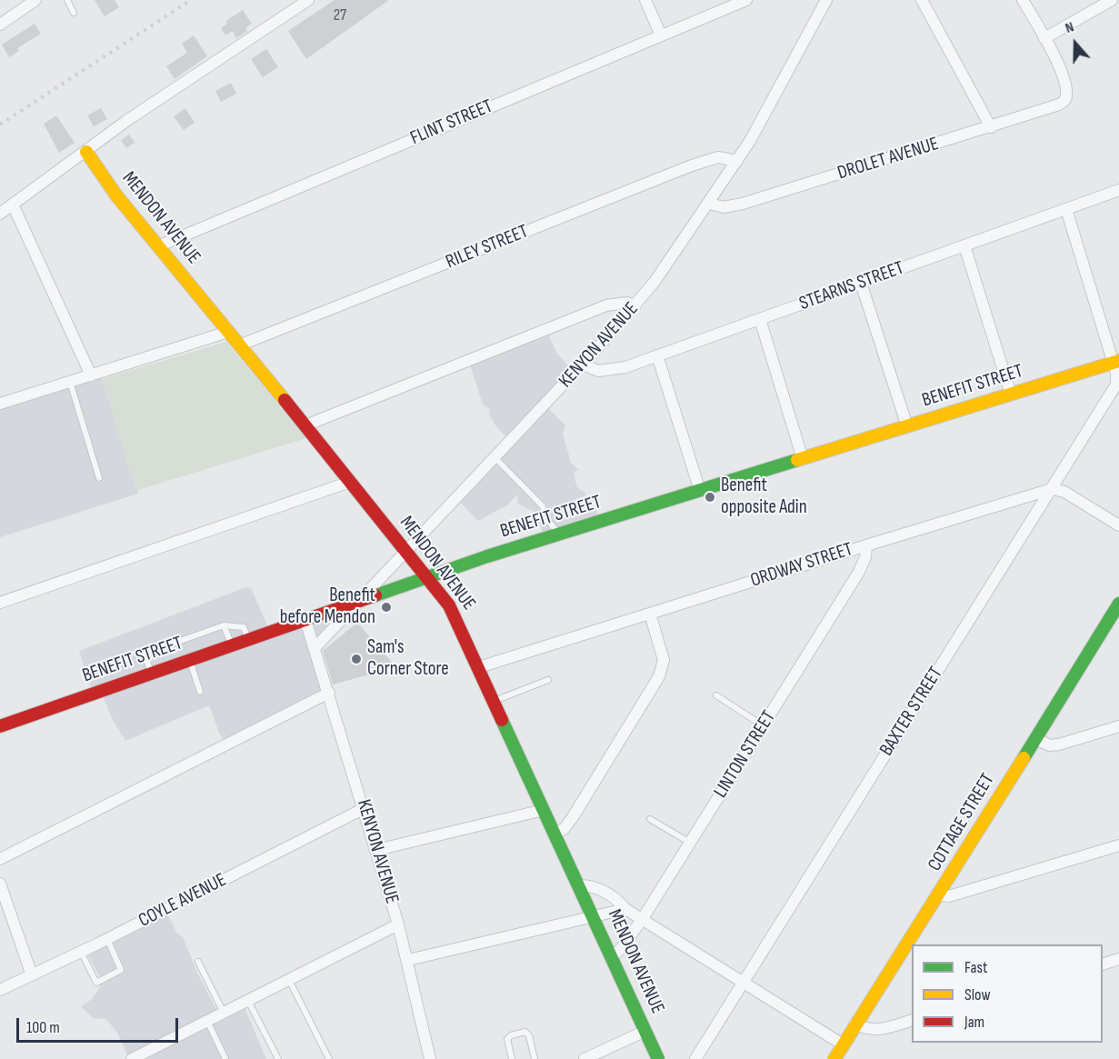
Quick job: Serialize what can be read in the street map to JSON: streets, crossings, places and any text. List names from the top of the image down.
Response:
{
  "streets": {
    "street": [
      "FLINT STREET",
      "DROLET AVENUE",
      "MENDON AVENUE",
      "RILEY STREET",
      "STEARNS STREET",
      "KENYON AVENUE",
      "BENEFIT STREET",
      "ORDWAY STREET",
      "BAXTER STREET",
      "LINTON STREET",
      "COTTAGE STREET",
      "COYLE AVENUE"
    ]
  },
  "crossings": [
    ["FLINT STREET", "MENDON AVENUE"],
    ["DROLET AVENUE", "KENYON AVENUE"],
    ["MENDON AVENUE", "RILEY STREET"],
    ["MENDON AVENUE", "KENYON AVENUE"],
    ["MENDON AVENUE", "BENEFIT STREET"],
    ["MENDON AVENUE", "ORDWAY STREET"],
    ["MENDON AVENUE", "LINTON STREET"],
    ["RILEY STREET", "KENYON AVENUE"],
    ["STEARNS STREET", "KENYON AVENUE"],
    ["STEARNS STREET", "BAXTER STREET"],
    ["KENYON AVENUE", "BENEFIT STREET"],
    ["KENYON AVENUE", "COYLE AVENUE"],
    ["BENEFIT STREET", "BAXTER STREET"],
    ["ORDWAY STREET", "BAXTER STREET"],
    ["ORDWAY STREET", "LINTON STREET"]
  ],
  "places": ["Benefit opposite Adin", "Benefit before Mendon", "Sam's Corner Store"],
  "house_numbers": ["27"],
  "legend": ["Fast", "Slow", "Jam"],
  "scale_bar": "100 m",
  "north": "top"
}
